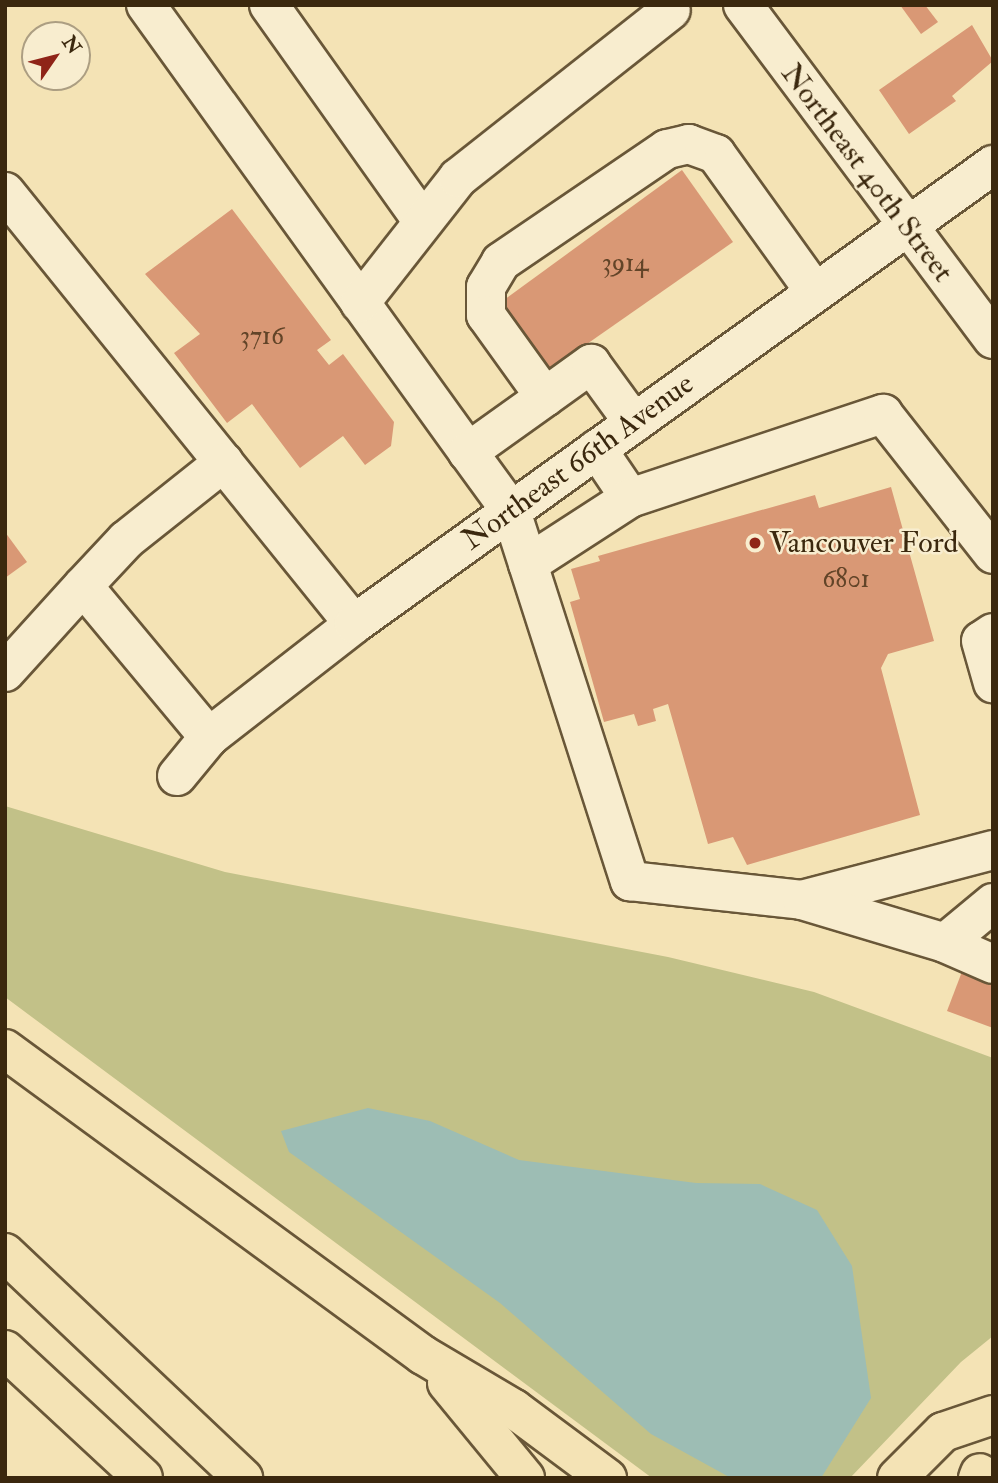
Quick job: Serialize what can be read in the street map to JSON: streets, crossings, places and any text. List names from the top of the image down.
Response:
{
  "streets": {
    "street": ["Northeast 40th Street", "Northeast 66th Avenue"]
  },
  "crossings": [
    ["Northeast 40th Street", "Northeast 66th Avenue"]
  ],
  "places": ["Vancouver Ford"],
  "house_numbers": ["3914", "3716", "6801"],
  "north": "top right"
}
